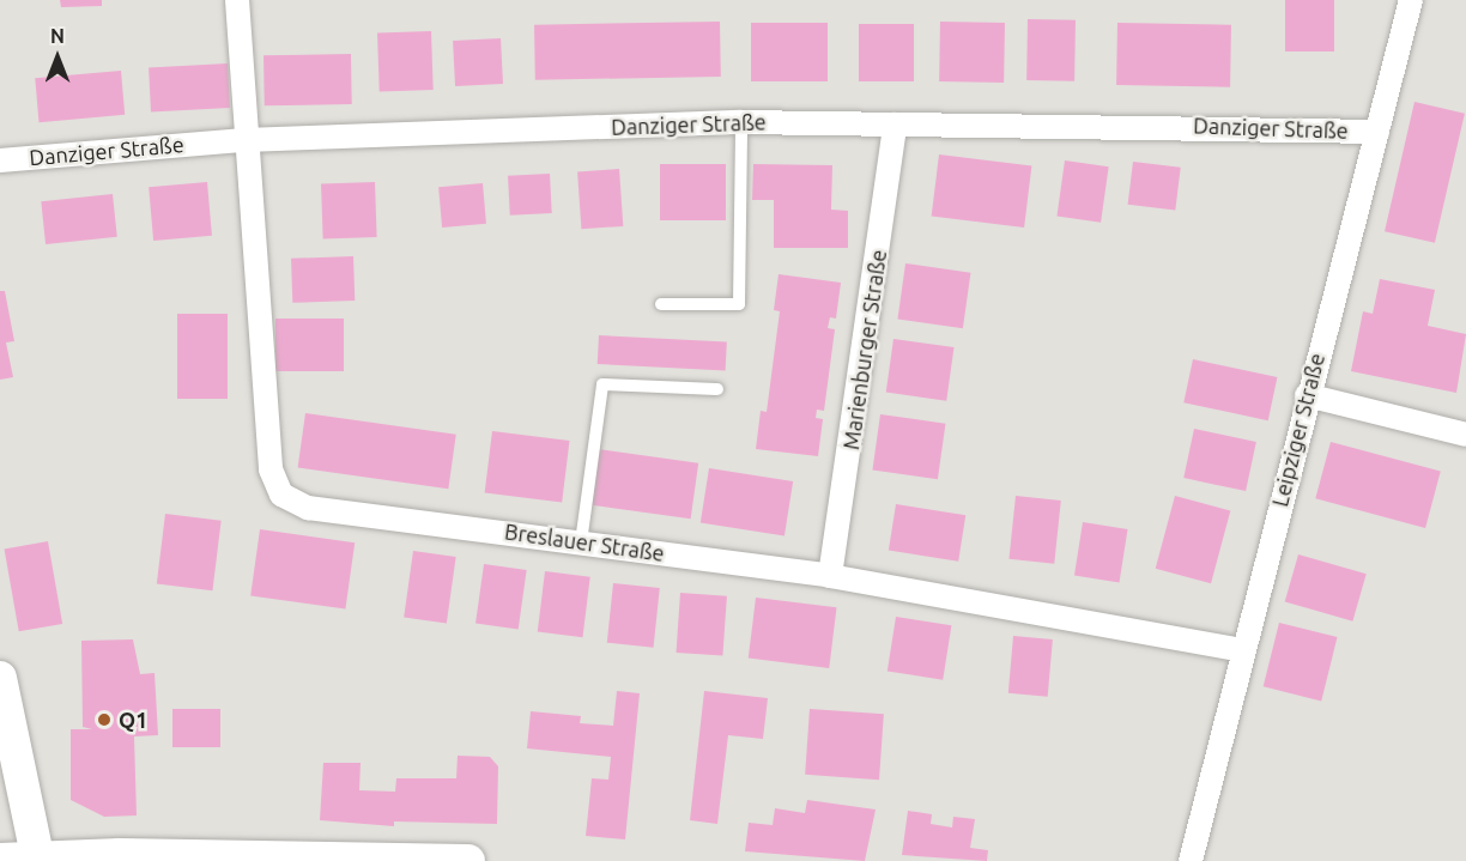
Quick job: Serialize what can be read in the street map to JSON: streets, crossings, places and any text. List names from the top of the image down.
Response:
{
  "streets": {
    "street": [
      "Danziger Straße",
      "Marienburger Straße",
      "Leipziger Straße",
      "Breslauer Straße"
    ]
  },
  "crossings": [
    ["Danziger Straße", "Marienburger Straße"],
    ["Danziger Straße", "Leipziger Straße"],
    ["Danziger Straße", "Breslauer Straße"],
    ["Marienburger Straße", "Breslauer Straße"],
    ["Leipziger Straße", "Breslauer Straße"]
  ],
  "places": ["Q1"],
  "north": "top"
}
